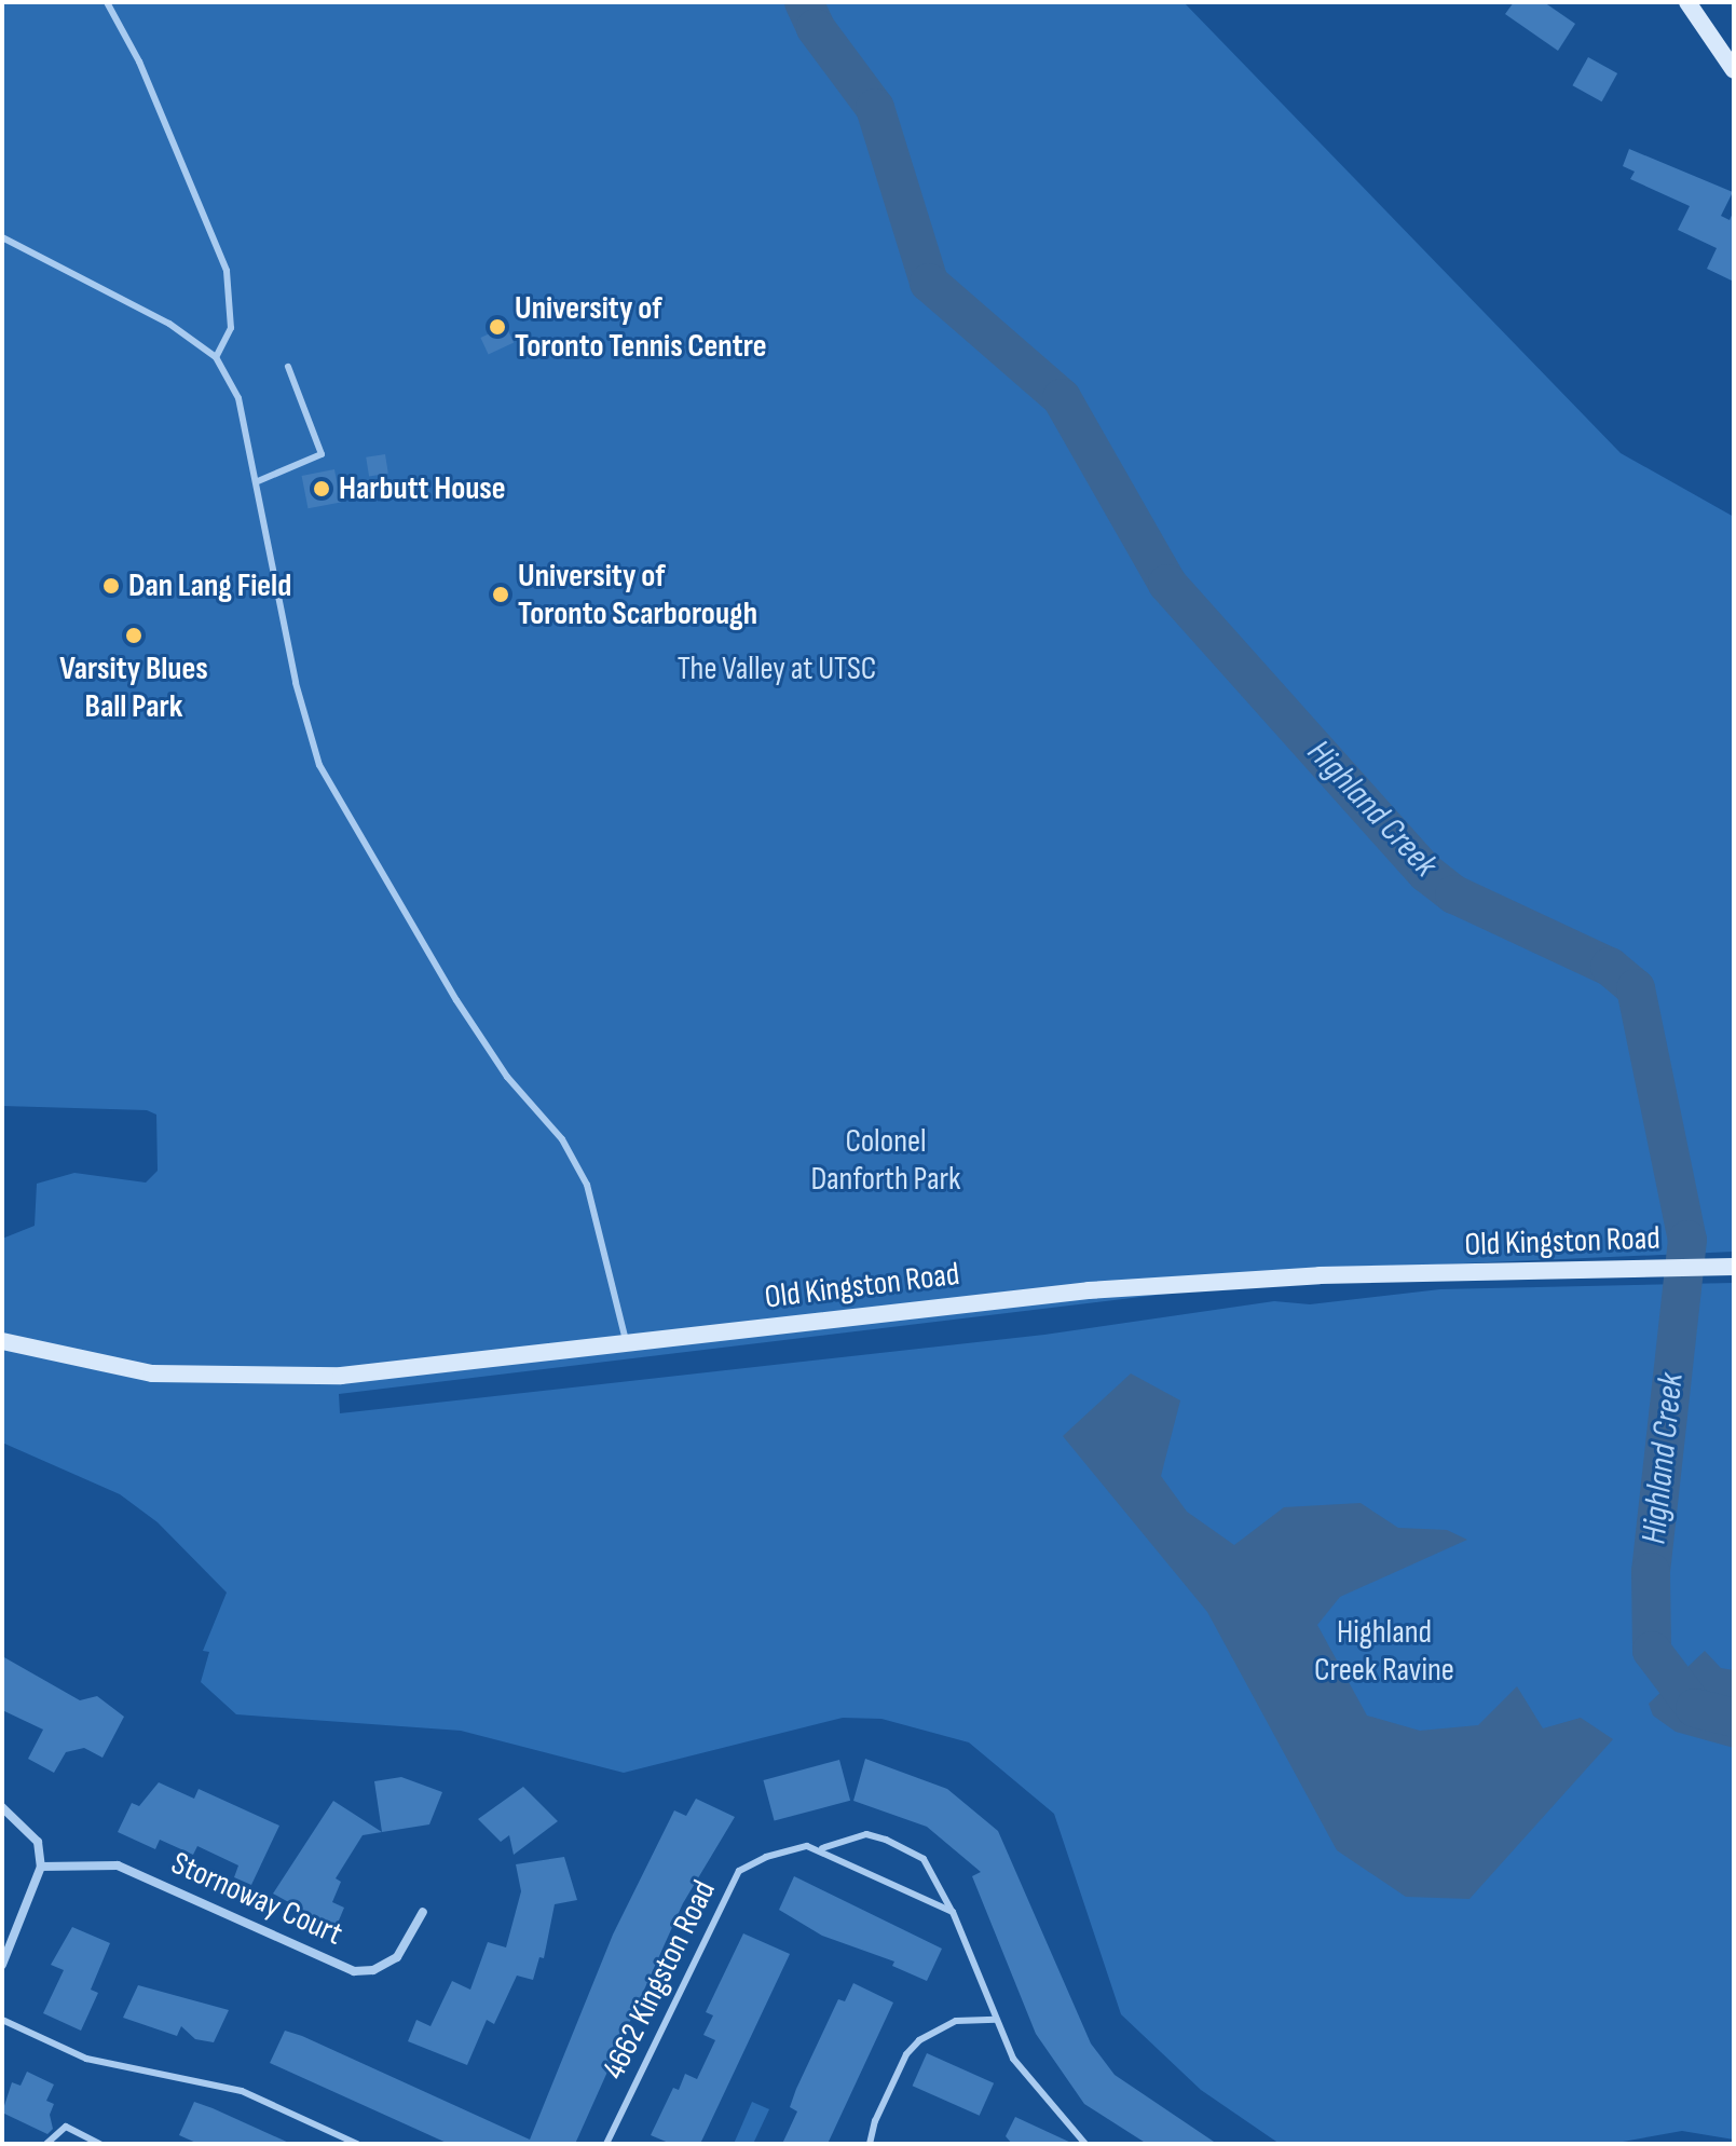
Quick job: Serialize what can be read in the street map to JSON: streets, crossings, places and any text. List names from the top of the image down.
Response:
{
  "streets": {
    "street": ["Old Kingston Road", "Stornoway Court"],
    "lane": ["4662 Kingston Road"]
  },
  "water": ["Highland Creek"],
  "parks": ["The Valley at UTSC", "Colonel Danforth Park", "Highland Creek Ravine"],
  "places": [
    "University of Toronto Tennis Centre",
    "Harbutt House",
    "Dan Lang Field",
    "University of Toronto Scarborough",
    "Varsity Blues Ball Park"
  ]
}
